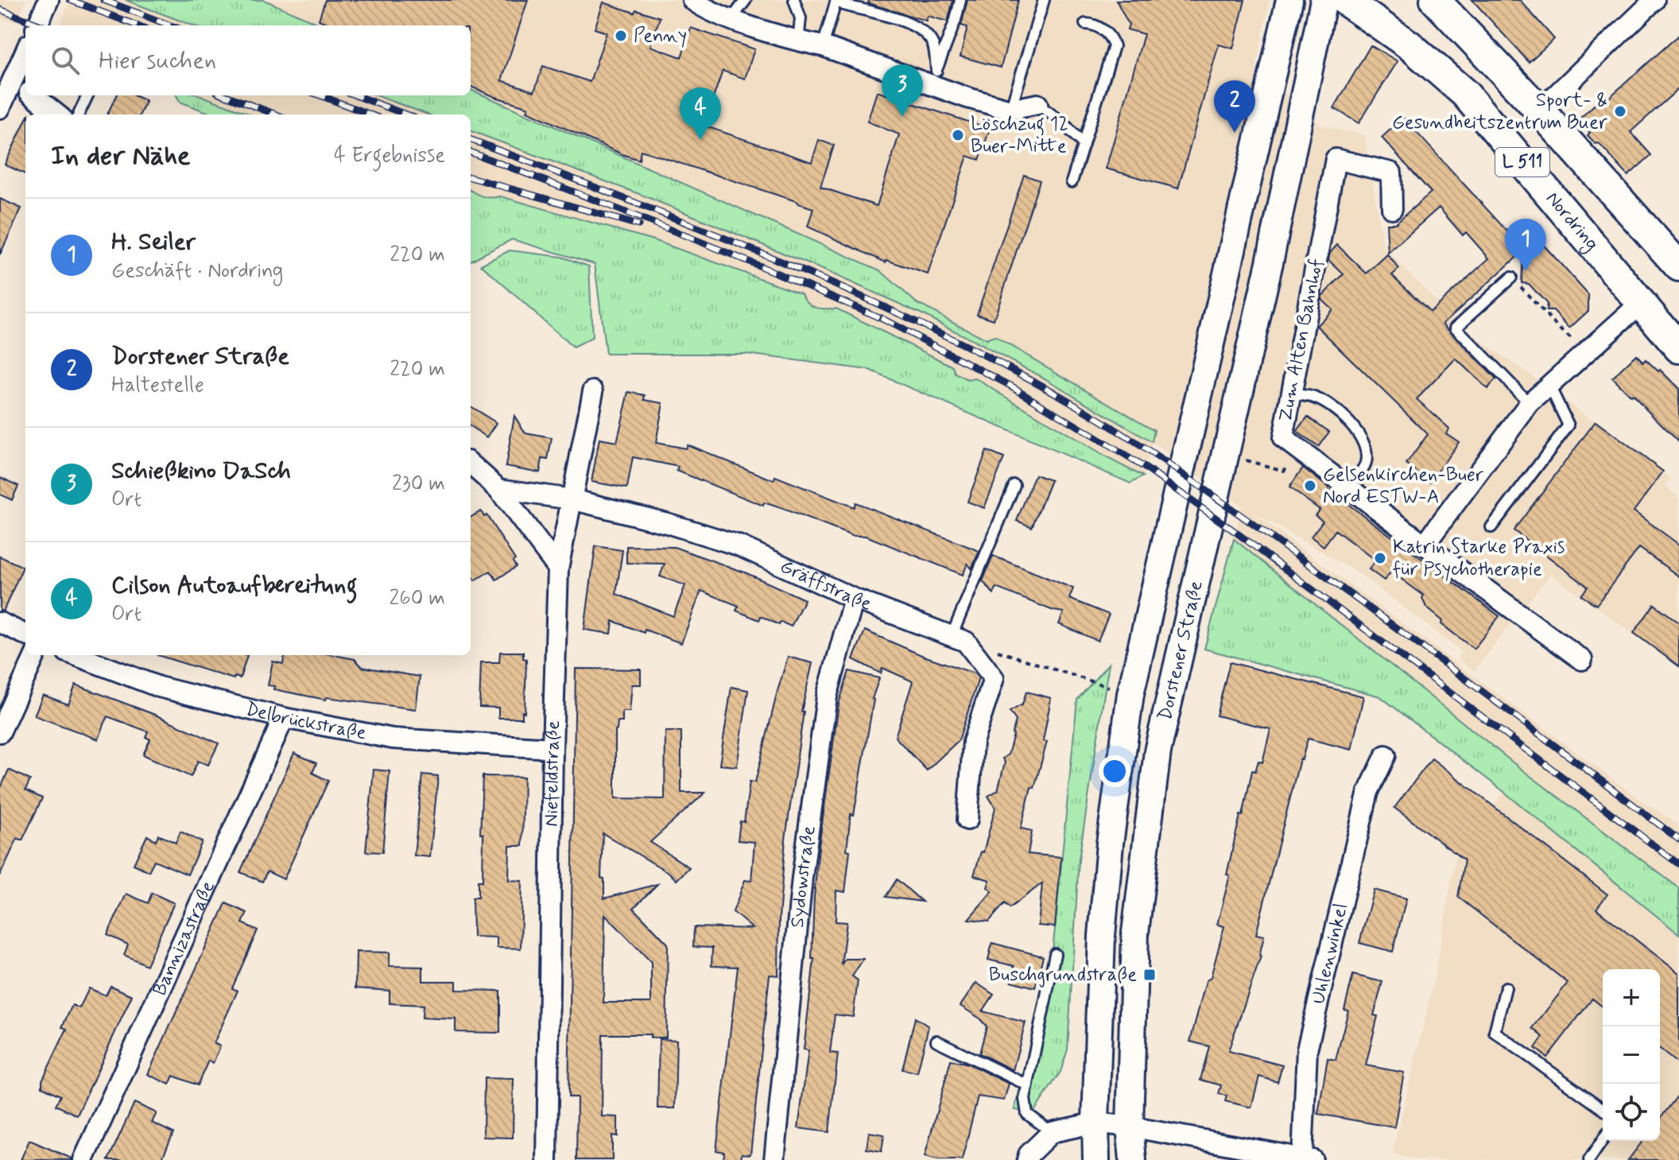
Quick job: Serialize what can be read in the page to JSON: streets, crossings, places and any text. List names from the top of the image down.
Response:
{
  "streets": {
    "main road": ["L 511", "Nordring", "Dorstener Straße"],
    "street": [
      "Zum Alten Bahnhof",
      "Gräffstraße",
      "Delbrückstraße",
      "Niefeldstraße",
      "Sydowstraße",
      "Bannizastraße",
      "Uhlenwinkel"
    ]
  },
  "crossings": [
    ["Gräffstraße", "Niefeldstraße"],
    ["Gräffstraße", "Sydowstraße"],
    ["Delbrückstraße", "Niefeldstraße"],
    ["Delbrückstraße", "Bannizastraße"]
  ],
  "places": {
    "other": [
      "Penny",
      "Sport- & Gesundheitszentrum Buer",
      "Löschzug 12 Buer-Mitte",
      "Gelsenkirchen-Buer Nord ESTW-A",
      "Katrin Starke Praxis für Psychotherapie"
    ],
    "transit": ["Buschgrundstraße"]
  },
  "page": {
    "search": "Hier suchen",
    "pins": [
      "3",
      "2",
      "4",
      "1"
    ],
    "heading": ["In der Nähe", "4 Ergebnisse"],
    "list": [
      {
        "mark": "1",
        "name": "H. Seiler",
        "note": "Geschäft · Nordring",
        "value": "220 m"
      },
      {
        "mark": "2",
        "name": "Dorstener Straße",
        "note": "Haltestelle",
        "value": "220 m"
      },
      {
        "mark": "3",
        "name": "Schießkino DaSch",
        "note": "Ort",
        "value": "230 m"
      },
      {
        "mark": "4",
        "name": "Cilson Autoaufbereitung",
        "note": "Ort",
        "value": "260 m"
      }
    ],
    "map_buttons": ["+", "−"]
  }
}
